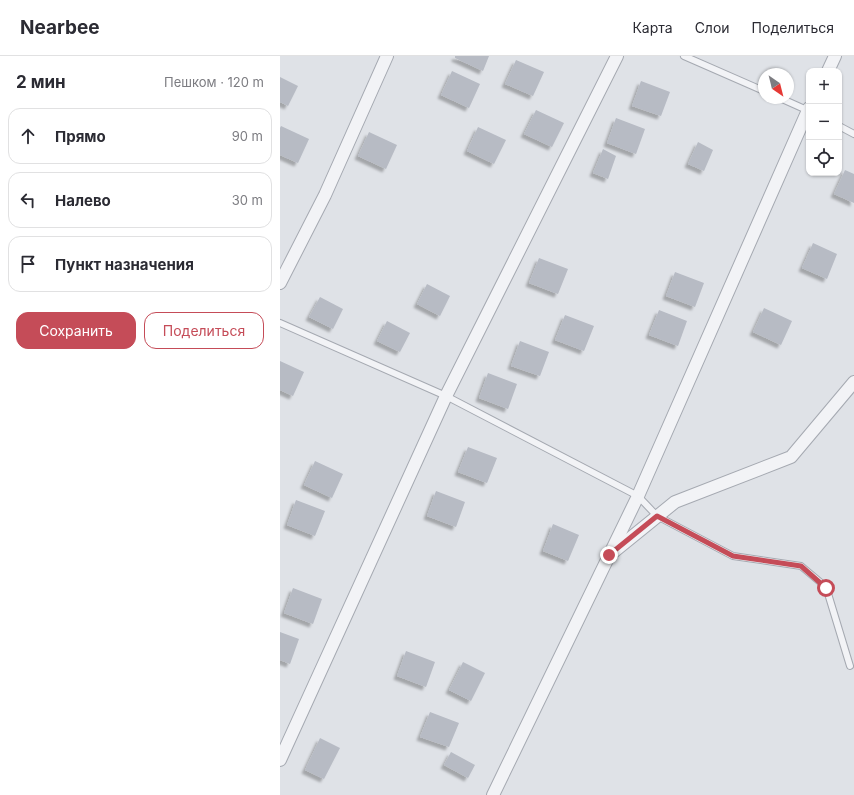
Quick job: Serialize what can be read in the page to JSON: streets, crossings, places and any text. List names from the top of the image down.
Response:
{
  "north": "bottom right",
  "page": {
    "header": "Nearbee",
    "nav": ["Карта", "Слои", "Поделиться"],
    "heading": ["2 мин", "Пешком · 120 m"],
    "map_buttons": ["+", "−"],
    "list": [
      ["Прямо", "90 m"],
      ["Налево", "30 m"],
      "Пункт назначения"
    ],
    "buttons": ["Сохранить", "Поделиться"]
  }
}
